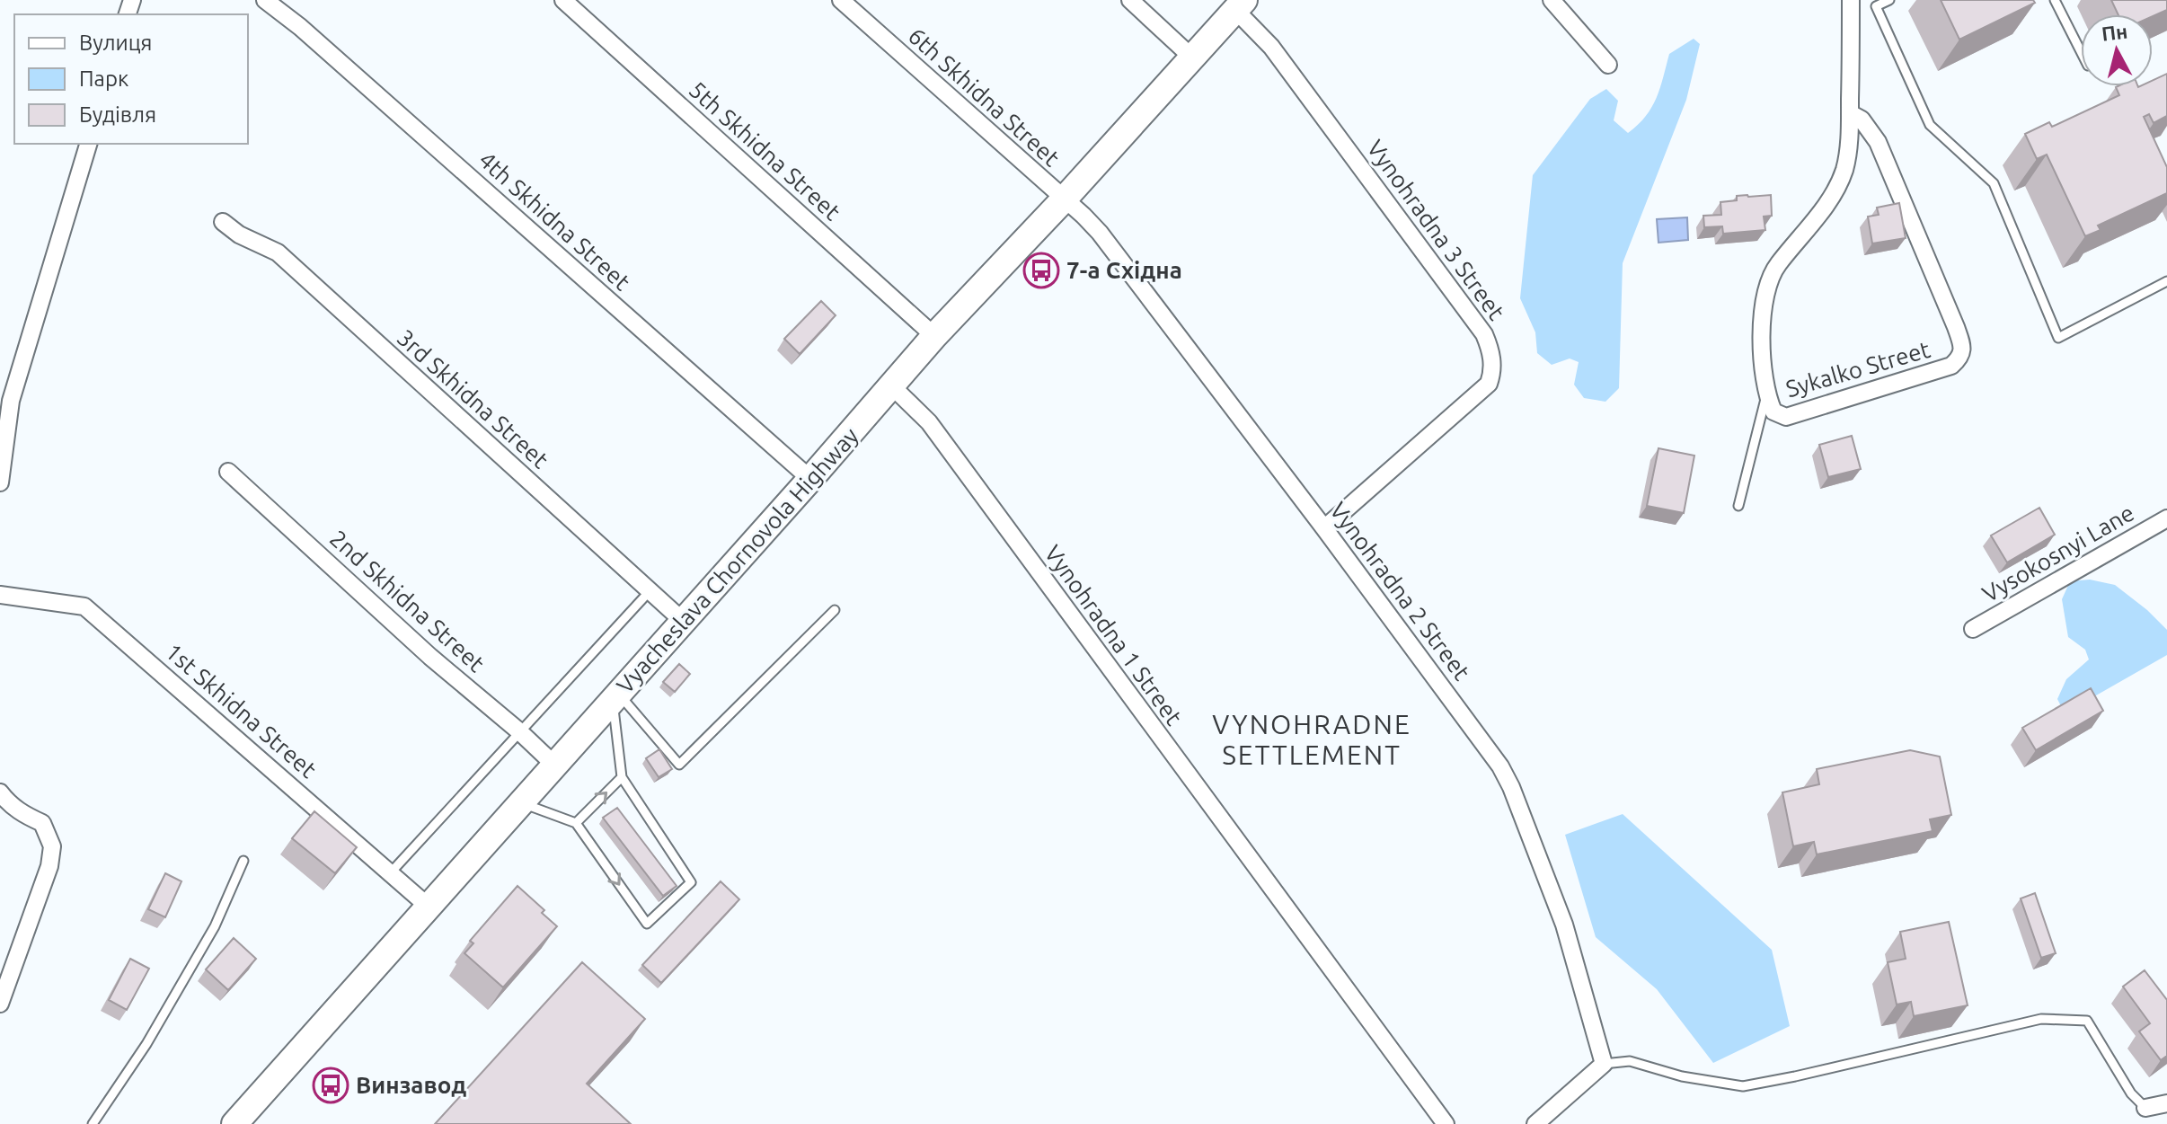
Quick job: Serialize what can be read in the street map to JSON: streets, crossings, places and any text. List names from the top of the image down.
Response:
{
  "streets": {
    "main road": ["Vyacheslava Chornovola Highway"],
    "street": [
      "6th Skhidna Street",
      "5th Skhidna Street",
      "4th Skhidna Street",
      "Vynohradna 3 Street",
      "Sykalko Street",
      "3rd Skhidna Street",
      "Vysokosnyi Lane",
      "Vynohradna 2 Street",
      "2nd Skhidna Street",
      "Vynohradna 1 Street",
      "1st Skhidna Street"
    ]
  },
  "crossings": [
    ["6th Skhidna Street", "Vyacheslava Chornovola Highway"],
    ["6th Skhidna Street", "Vynohradna 2 Street"],
    ["5th Skhidna Street", "Vyacheslava Chornovola Highway"],
    ["4th Skhidna Street", "Vyacheslava Chornovola Highway"],
    ["Vynohradna 3 Street", "Vyacheslava Chornovola Highway"],
    ["Vynohradna 3 Street", "Vynohradna 2 Street"],
    ["3rd Skhidna Street", "Vyacheslava Chornovola Highway"],
    ["Vyacheslava Chornovola Highway", "Vynohradna 2 Street"],
    ["Vyacheslava Chornovola Highway", "2nd Skhidna Street"],
    ["Vyacheslava Chornovola Highway", "Vynohradna 1 Street"],
    ["Vyacheslava Chornovola Highway", "1st Skhidna Street"]
  ],
  "districts": ["VYNOHRADNE SETTLEMENT"],
  "places": {
    "bus stop": ["7-а Східна", "Винзавод"]
  },
  "legend": ["Вулиця", "Парк", "Будівля"],
  "north": "top"
}
